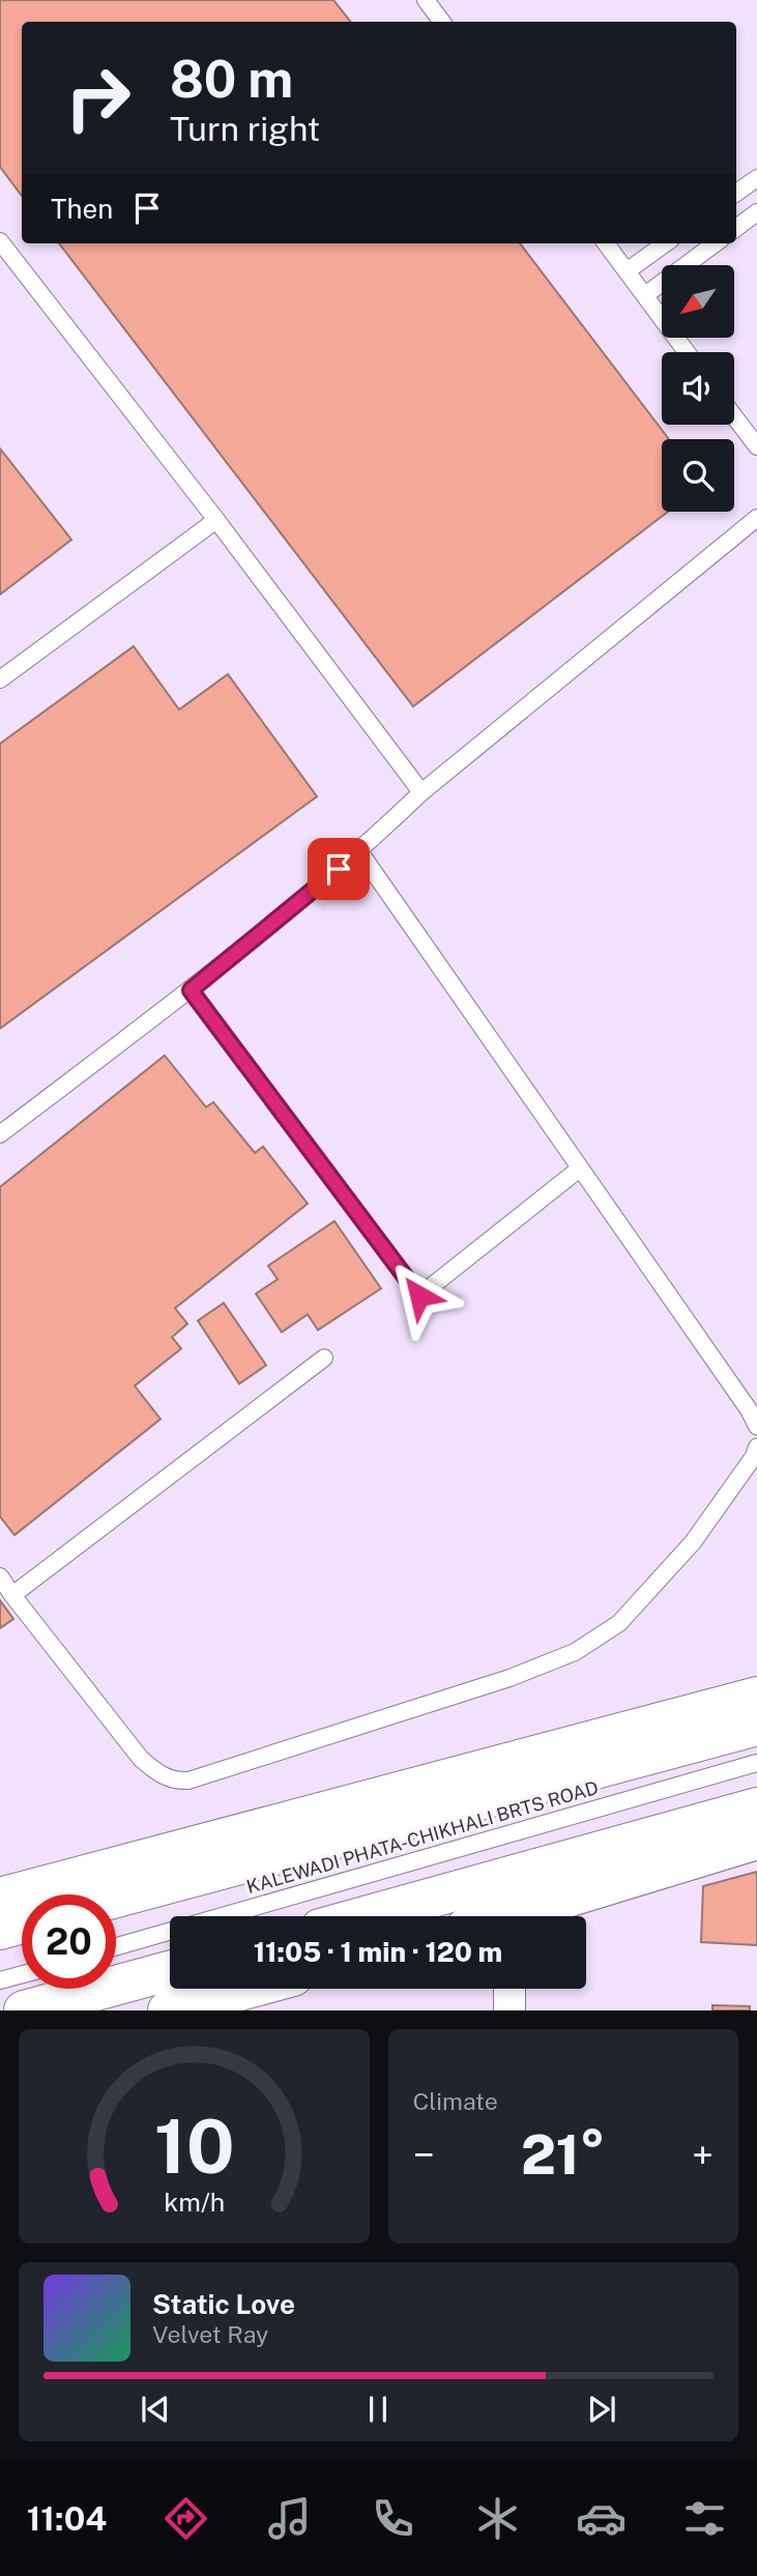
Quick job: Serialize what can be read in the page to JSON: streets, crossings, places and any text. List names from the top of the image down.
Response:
{
  "streets": {
    "lane": ["KALEWADI PHATA-CHIKHALI BRTS ROAD"]
  },
  "north": "bottom left",
  "page": {
    "turn": ["80 m", "Turn right"],
    "then": "Then",
    "limit": "20",
    "trip": "11:05 · 1 min · 120 m",
    "tile": "Climate",
    "heat": ["−", "21°", "+"],
    "song": ["Static Love", "Velvet Ray"],
    "tabs": "11:04",
    "gauge": ["10", "km/h"]
  }
}
